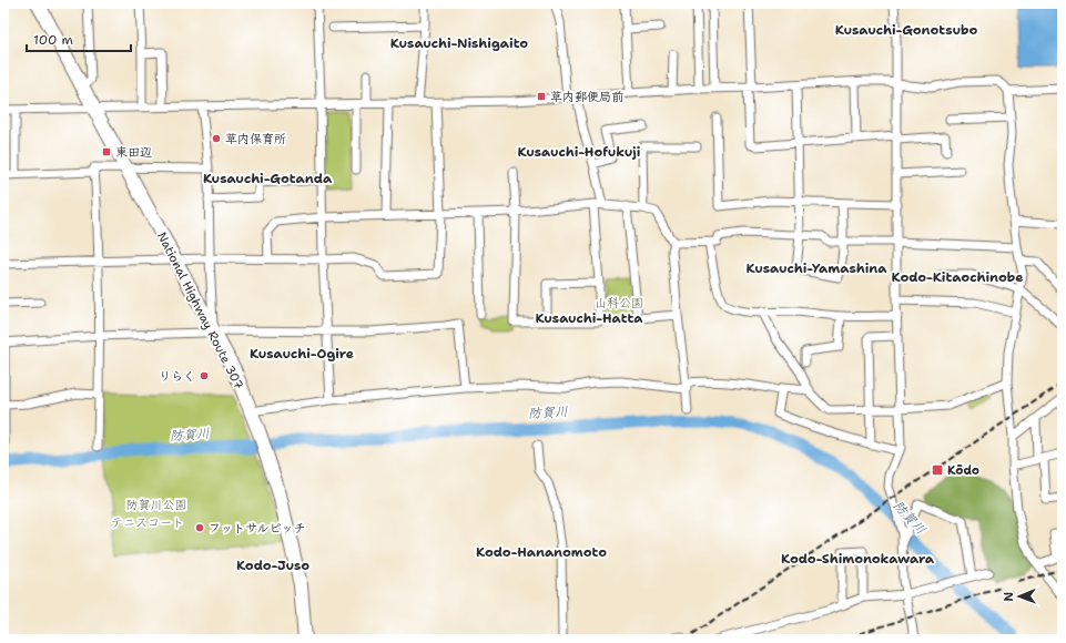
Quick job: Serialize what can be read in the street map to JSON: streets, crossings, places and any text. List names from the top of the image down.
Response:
{
  "streets": {
    "highway": ["National Highway Route 307"]
  },
  "districts": [
    "Kusauchi-Gonotsubo",
    "Kusauchi-Nishigaito",
    "Kusauchi-Hofukuji",
    "Kusauchi-Gotanda",
    "Kusauchi-Yamashina",
    "Kodo-Kitaochinobe",
    "Kusauchi-Hatta",
    "Kusauchi-Ogire",
    "Kodo-Hananomoto",
    "Kodo-Shimonokawara",
    "Kodo-Juso"
  ],
  "water": ["防賀川"],
  "parks": ["山科公園", "防賀川公園", "テニスコート"],
  "places": {
    "transit": ["草内郵便局前", "東田辺", "Kōdo"],
    "other": ["草内保育所", "りらく", "フットサルピッチ"]
  },
  "scale_bar": "100 m",
  "north": "left"
}
